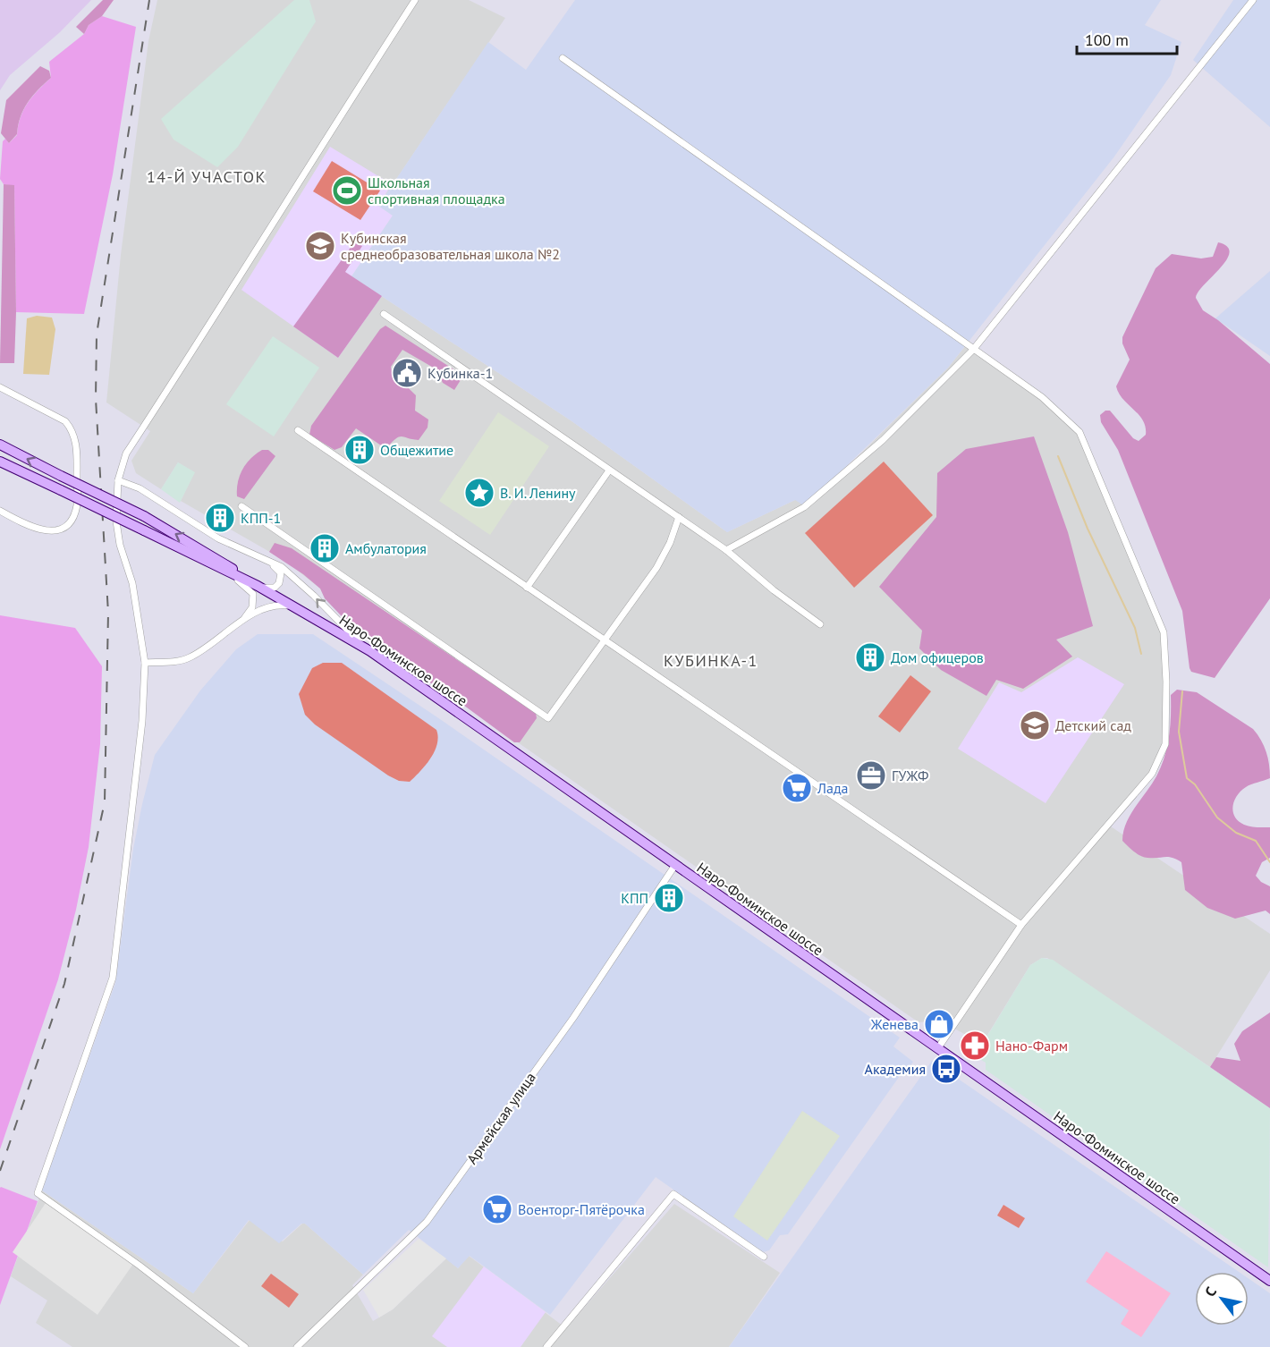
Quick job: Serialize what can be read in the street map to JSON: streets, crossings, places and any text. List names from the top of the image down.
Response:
{
  "streets": {
    "main road": ["Наро-Фоминское шоссе"],
    "street": ["Армейская улица"]
  },
  "crossings": [
    ["Наро-Фоминское шоссе", "Армейская улица"]
  ],
  "districts": ["14-Й УЧАСТОК", "КУБИНКА-1"],
  "places": {
    "sports": ["Школьная спортивная площадка"],
    "school or university": ["Кубинская среднеобразовательная школа №2", "Детский сад"],
    "public building": ["Кубинка-1"],
    "building": [
      "Общежитие",
      "КПП-1",
      "Амбулатория",
      "Дом офицеров",
      "КПП"
    ],
    "place": ["В. И. Ленину"],
    "office": ["ГУЖФ"],
    "supermarket": ["Лада", "Военторг-Пятёрочка"],
    "shop": ["Женева"],
    "pharmacy": ["Нано-Фарм"],
    "bus stop": ["Академия"]
  },
  "scale_bar": "100 m",
  "north": "top left"
}
